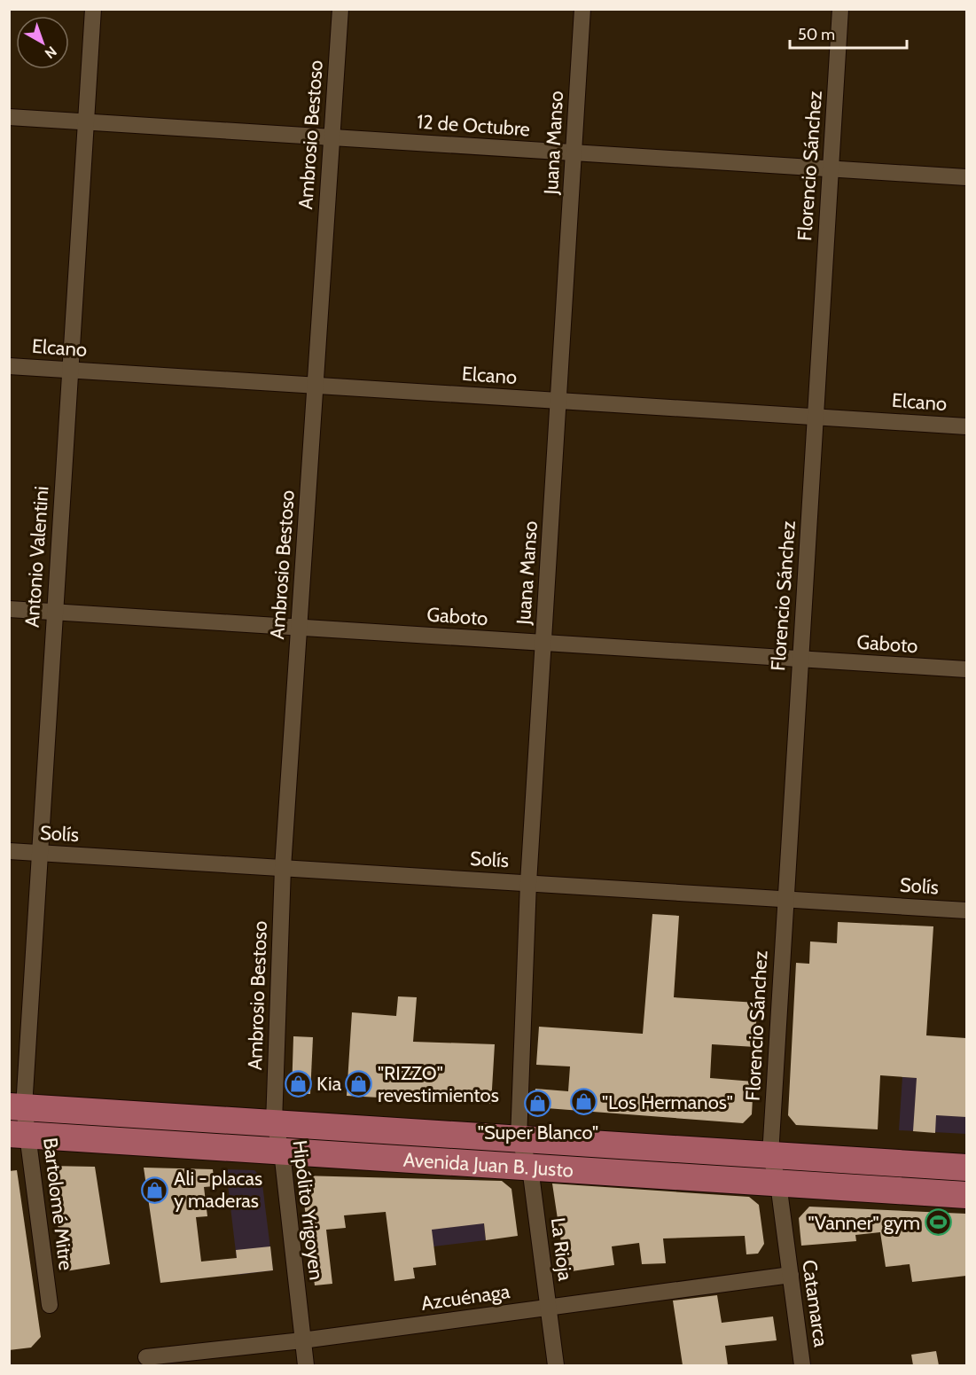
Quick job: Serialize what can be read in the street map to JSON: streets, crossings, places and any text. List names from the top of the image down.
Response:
{
  "streets": {
    "main road": ["Avenida Juan B. Justo"],
    "street": [
      "12 de Octubre",
      "Ambrosio Bestoso",
      "Juana Manso",
      "Florencio Sánchez",
      "Elcano",
      "Antonio Valentini",
      "Gaboto",
      "Solís",
      "Bartolomé Mitre",
      "Hipólito Yrigoyen",
      "La Rioja",
      "Azcuénaga",
      "Catamarca"
    ]
  },
  "crossings": [
    ["12 de Octubre", "Ambrosio Bestoso"],
    ["12 de Octubre", "Juana Manso"],
    ["12 de Octubre", "Florencio Sánchez"],
    ["12 de Octubre", "Antonio Valentini"],
    ["Ambrosio Bestoso", "Elcano"],
    ["Ambrosio Bestoso", "Gaboto"],
    ["Ambrosio Bestoso", "Solís"],
    ["Ambrosio Bestoso", "Avenida Juan B. Justo"],
    ["Ambrosio Bestoso", "Hipólito Yrigoyen"],
    ["Juana Manso", "Elcano"],
    ["Juana Manso", "Gaboto"],
    ["Juana Manso", "Solís"],
    ["Juana Manso", "Avenida Juan B. Justo"],
    ["Juana Manso", "La Rioja"],
    ["Florencio Sánchez", "Elcano"],
    ["Florencio Sánchez", "Gaboto"],
    ["Florencio Sánchez", "Solís"],
    ["Florencio Sánchez", "Avenida Juan B. Justo"],
    ["Florencio Sánchez", "Catamarca"],
    ["Elcano", "Antonio Valentini"],
    ["Antonio Valentini", "Gaboto"],
    ["Antonio Valentini", "Solís"],
    ["Antonio Valentini", "Avenida Juan B. Justo"],
    ["Antonio Valentini", "Bartolomé Mitre"],
    ["Avenida Juan B. Justo", "Bartolomé Mitre"],
    ["Avenida Juan B. Justo", "Hipólito Yrigoyen"],
    ["Avenida Juan B. Justo", "La Rioja"],
    ["Avenida Juan B. Justo", "Catamarca"],
    ["Hipólito Yrigoyen", "Azcuénaga"],
    ["La Rioja", "Azcuénaga"],
    ["Azcuénaga", "Catamarca"]
  ],
  "places": {
    "shop": [
      "Kia",
      "\"RIZZO\" revestimientos",
      "\"Los Hermanos\"",
      "\"Super Blanco\"",
      "Ali - placas y maderas"
    ],
    "sports": ["\"Vanner\" gym"]
  },
  "scale_bar": "50 m",
  "north": "bottom right"
}
